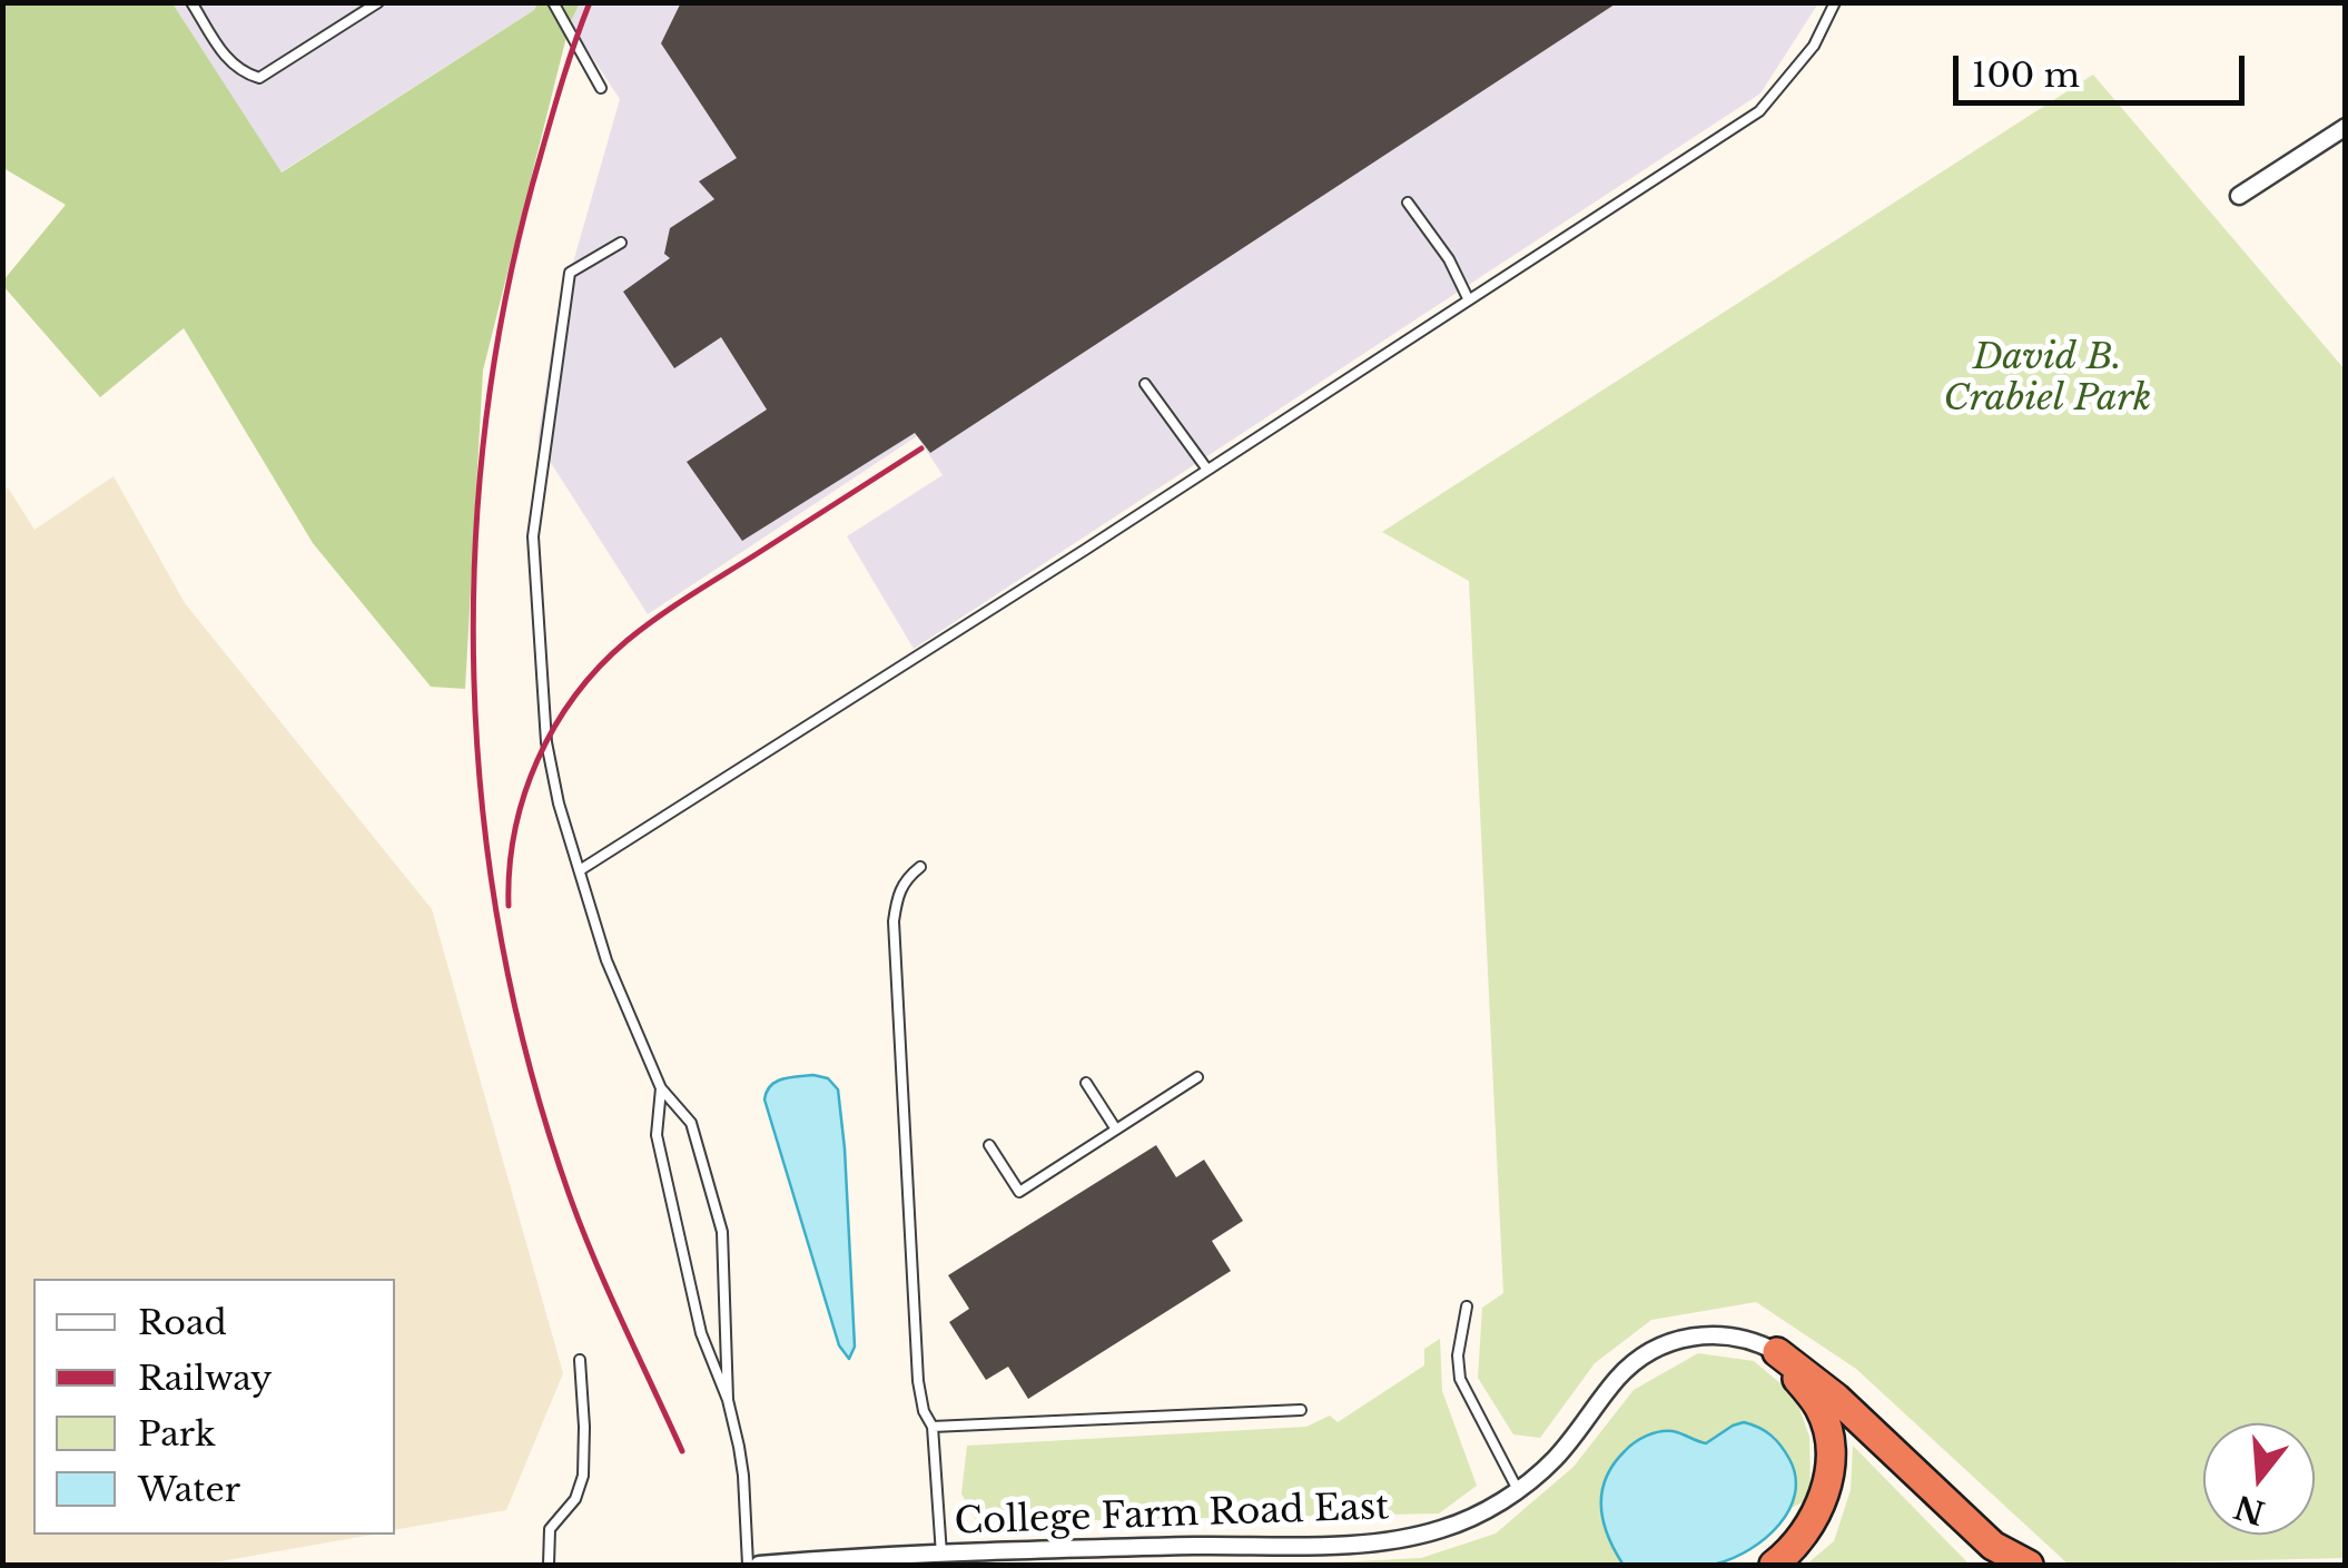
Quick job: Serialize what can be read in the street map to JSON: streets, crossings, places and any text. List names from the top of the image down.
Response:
{
  "streets": {
    "street": ["College Farm Road East"]
  },
  "parks": ["David B. Crabiel Park"],
  "legend": [
    "Road",
    "Railway",
    "Park",
    "Water"
  ],
  "scale_bar": "100 m",
  "north": "bottom"
}
